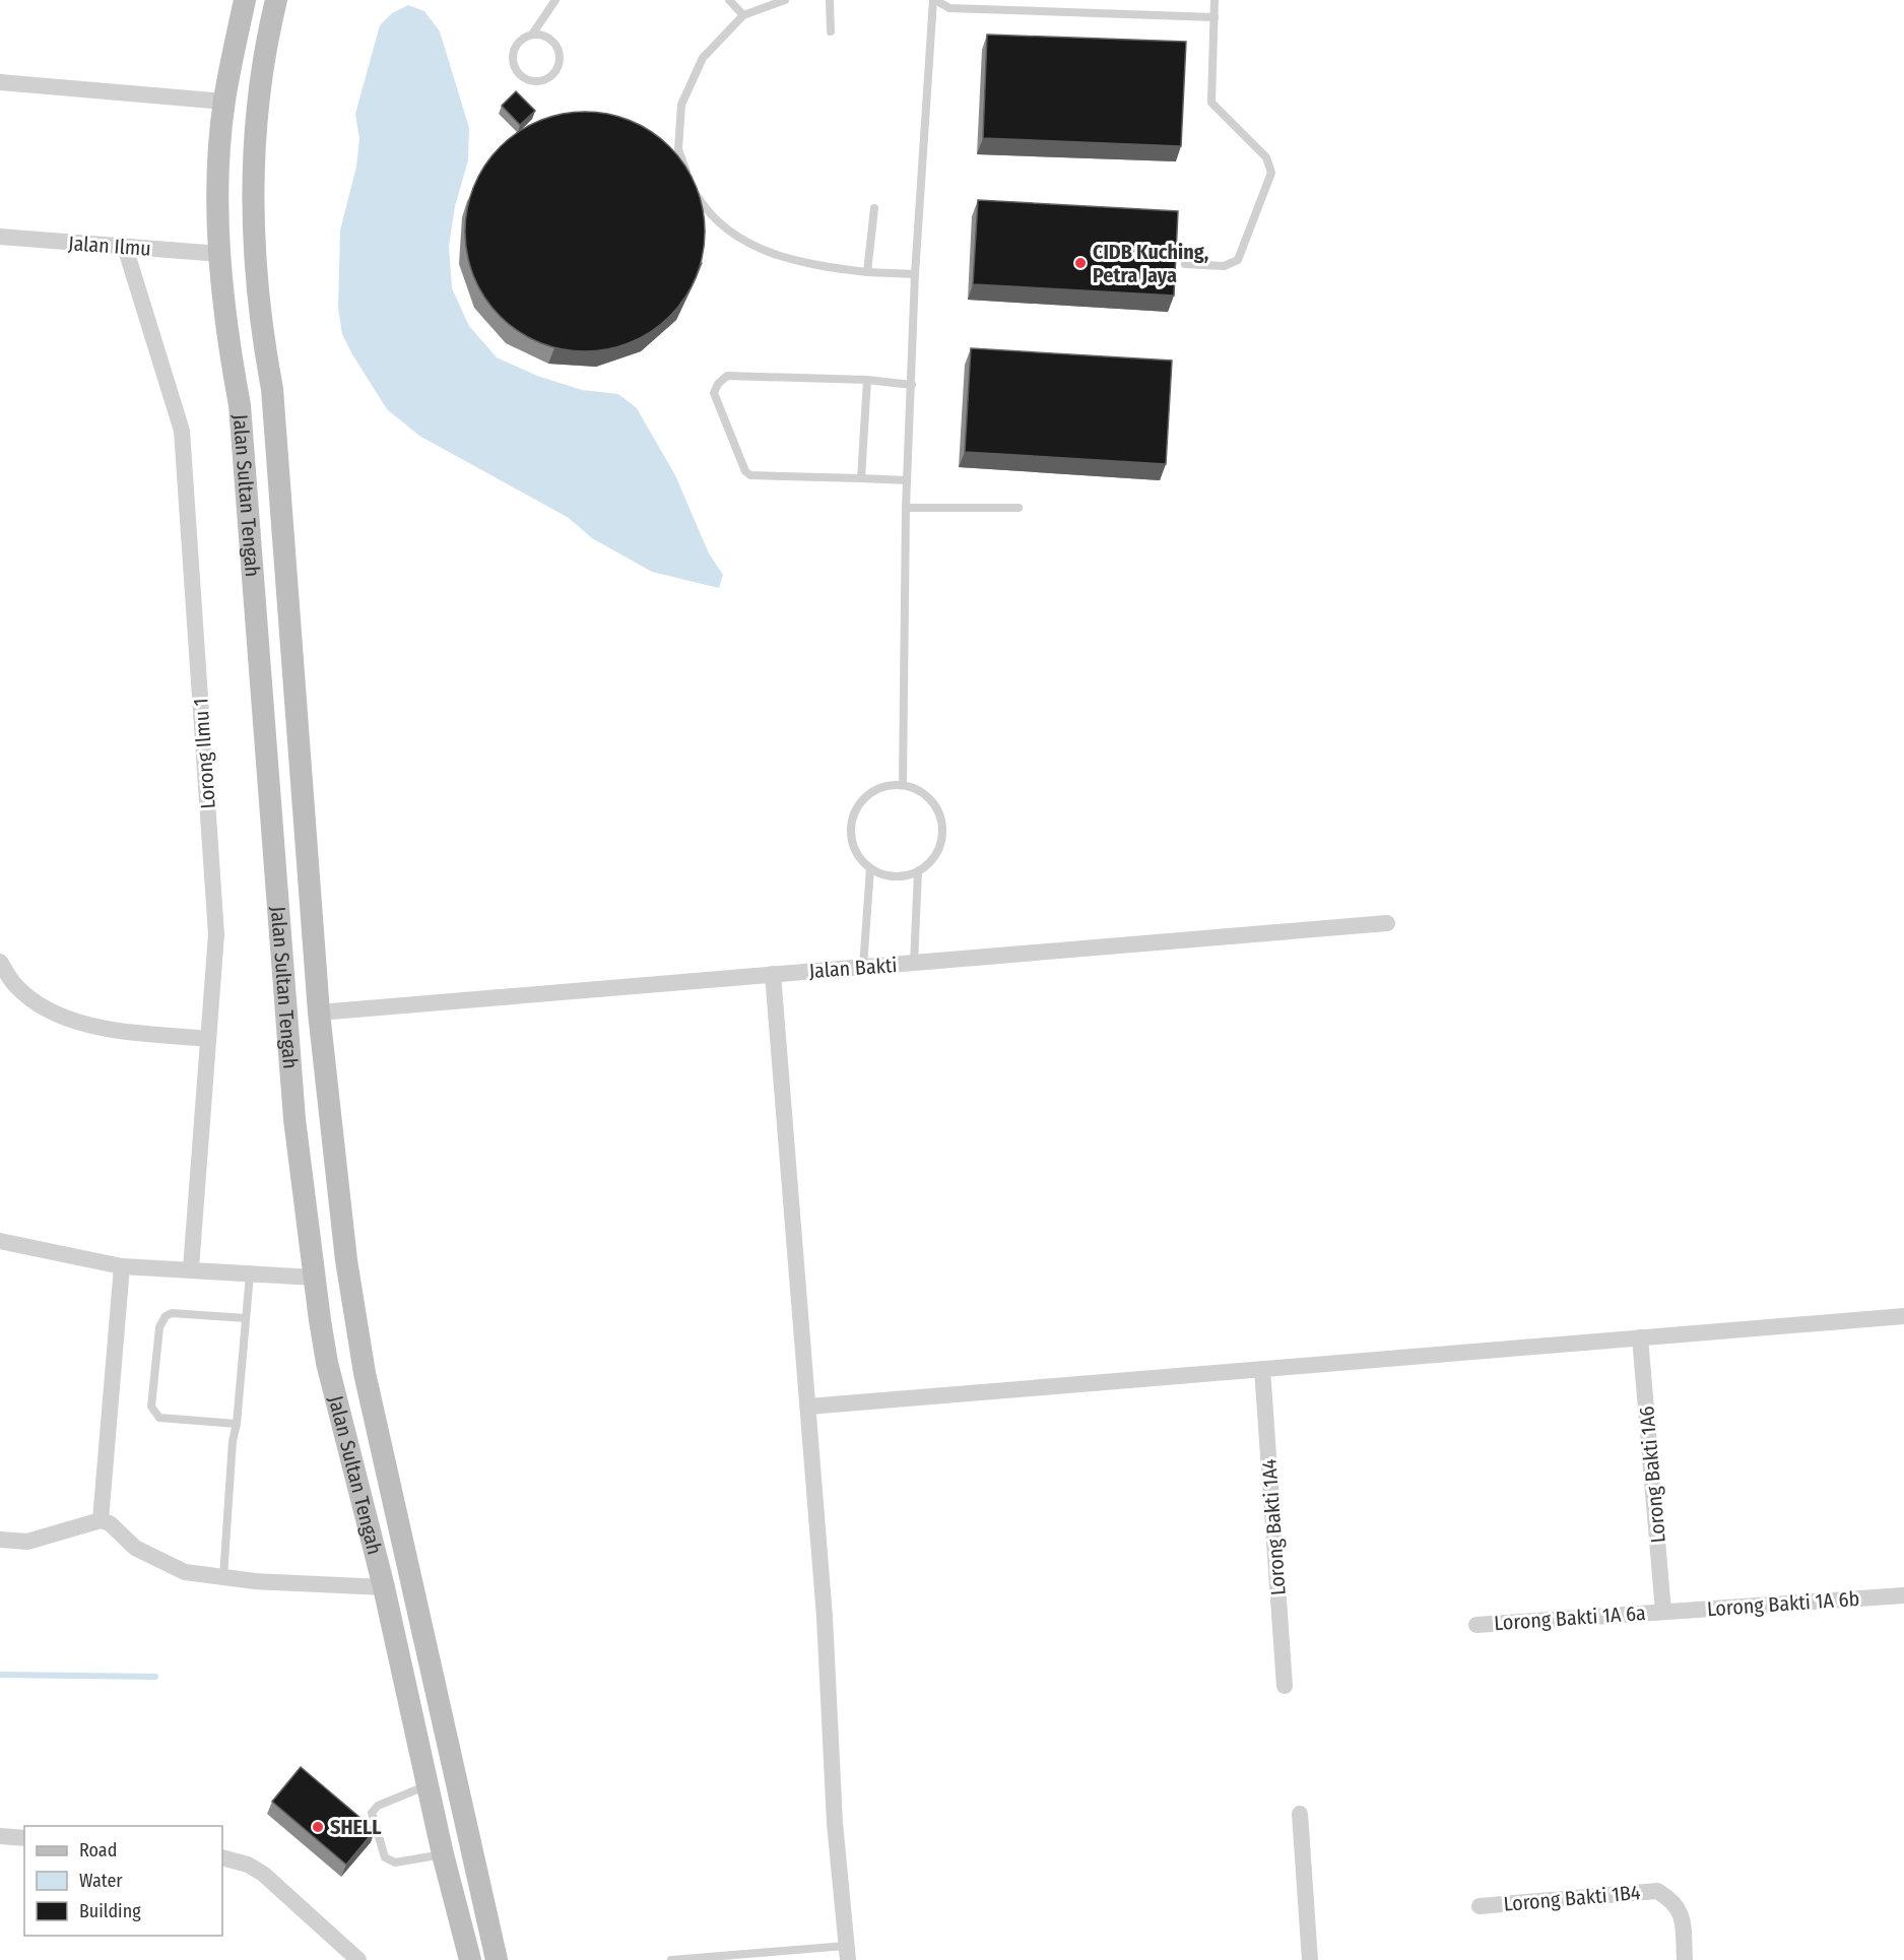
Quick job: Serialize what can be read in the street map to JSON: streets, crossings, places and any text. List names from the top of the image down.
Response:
{
  "streets": {
    "main road": ["Jalan Sultan Tengah"],
    "street": [
      "Jalan Ilmu",
      "Lorong Ilmu 1",
      "Jalan Bakti",
      "Lorong Bakti 1A6",
      "Lorong Bakti 1A4",
      "Lorong Bakti 1A 6b",
      "Lorong Bakti 1A 6a",
      "Lorong Bakti 1B4"
    ]
  },
  "crossings": [
    ["Jalan Ilmu", "Jalan Sultan Tengah"],
    ["Jalan Ilmu", "Lorong Ilmu 1"],
    ["Jalan Sultan Tengah", "Jalan Bakti"],
    ["Lorong Bakti 1A6", "Lorong Bakti 1A 6b"],
    ["Lorong Bakti 1A6", "Lorong Bakti 1A 6a"],
    ["Lorong Bakti 1A 6b", "Lorong Bakti 1A 6a"]
  ],
  "places": ["CIDB Kuching, Petra Jaya", "SHELL"],
  "legend": ["Road", "Water", "Building"]
}
